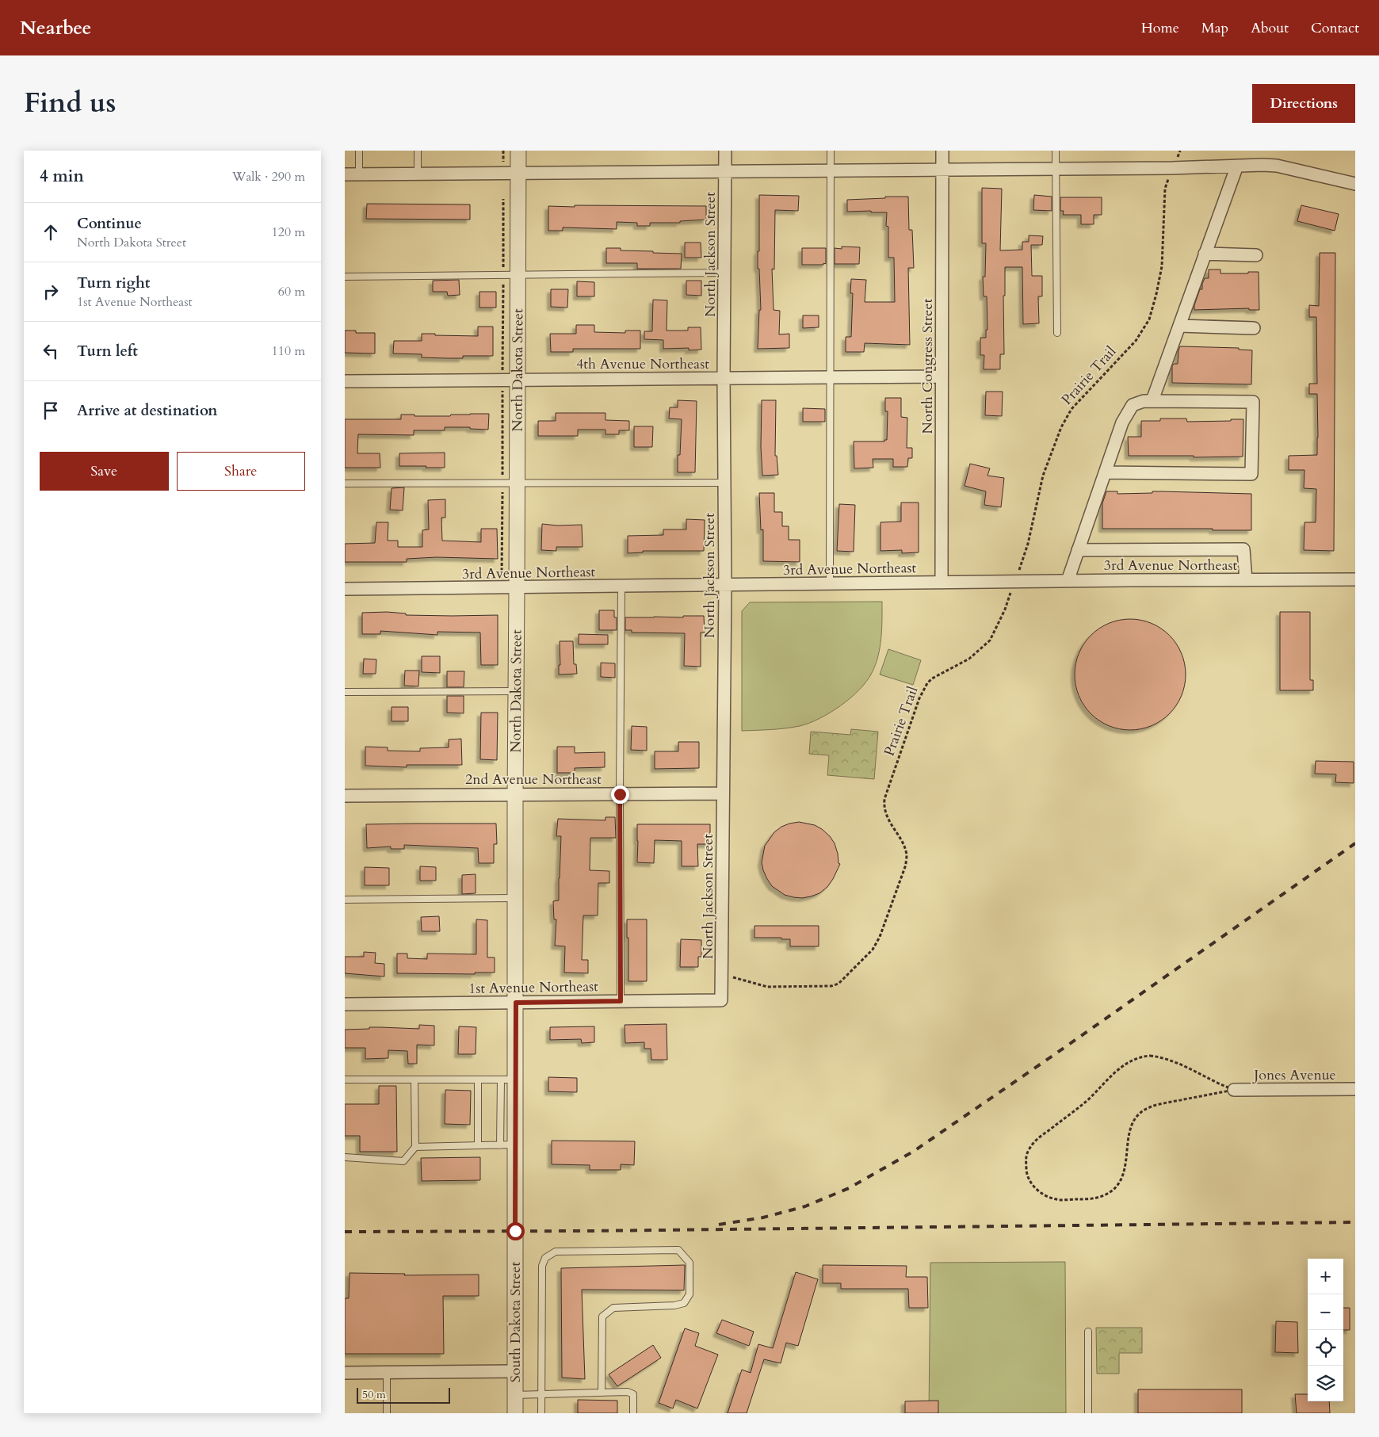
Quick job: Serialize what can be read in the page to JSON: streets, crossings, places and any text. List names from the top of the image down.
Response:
{
  "streets": {
    "street": [
      "North Jackson Street",
      "4th Avenue Northeast",
      "North Congress Street",
      "North Dakota Street",
      "3rd Avenue Northeast",
      "2nd Avenue Northeast",
      "1st Avenue Northeast",
      "Jones Avenue",
      "South Dakota Street"
    ],
    "path": ["Prairie Trail"]
  },
  "crossings": [
    ["North Jackson Street", "4th Avenue Northeast"],
    ["North Jackson Street", "Prairie Trail"],
    ["North Jackson Street", "3rd Avenue Northeast"],
    ["North Jackson Street", "2nd Avenue Northeast"],
    ["North Jackson Street", "1st Avenue Northeast"],
    ["4th Avenue Northeast", "North Congress Street"],
    ["4th Avenue Northeast", "North Dakota Street"],
    ["North Congress Street", "3rd Avenue Northeast"],
    ["North Dakota Street", "3rd Avenue Northeast"],
    ["North Dakota Street", "2nd Avenue Northeast"],
    ["North Dakota Street", "1st Avenue Northeast"],
    ["North Dakota Street", "South Dakota Street"],
    ["Prairie Trail", "3rd Avenue Northeast"]
  ],
  "scale_bar": "50 m",
  "page": {
    "header": "Nearbee",
    "nav": [
      "Home",
      "Map",
      "About",
      "Contact"
    ],
    "title": "Find us",
    "buttons": [
      "Directions",
      ["Save", "Share"]
    ],
    "heading": ["4 min", "Walk · 290 m"],
    "list": [
      ["Continue", "North Dakota Street", "120 m"],
      ["Turn right", "1st Avenue Northeast", "60 m"],
      ["Turn left", "110 m"],
      "Arrive at destination"
    ],
    "map_buttons": ["+", "−"],
    "scale": "50 m"
  }
}
